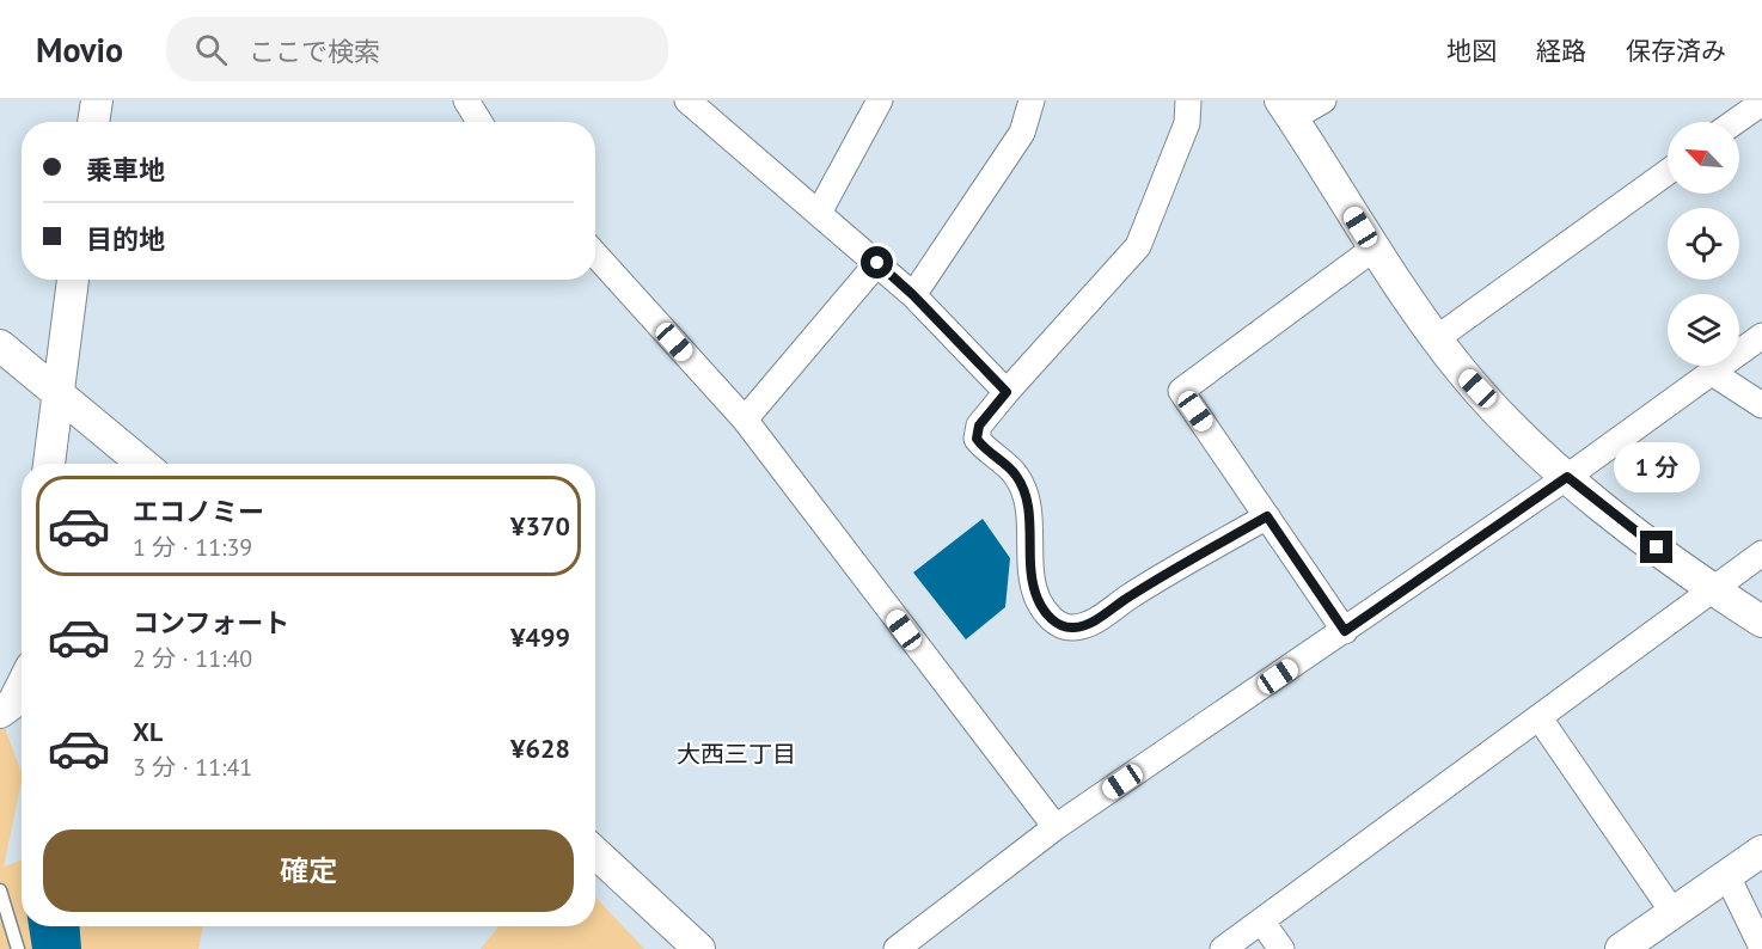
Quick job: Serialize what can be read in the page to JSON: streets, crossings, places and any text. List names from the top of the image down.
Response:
{
  "districts": ["大西三丁目"],
  "north": "top left",
  "page": {
    "header": "Movio",
    "search": "ここで検索",
    "nav": ["地図", "経路", "保存済み"],
    "banner": ["乗車地", "目的地"],
    "bubble": "1 分",
    "list": [
      {
        "name": "エコノミー",
        "note": "1 分 · 11:39",
        "value": "¥370"
      },
      {
        "name": "コンフォート",
        "note": "2 分 · 11:40",
        "value": "¥499"
      },
      {
        "name": "XL",
        "note": "3 分 · 11:41",
        "value": "¥628"
      }
    ],
    "buttons": "確定"
  }
}
